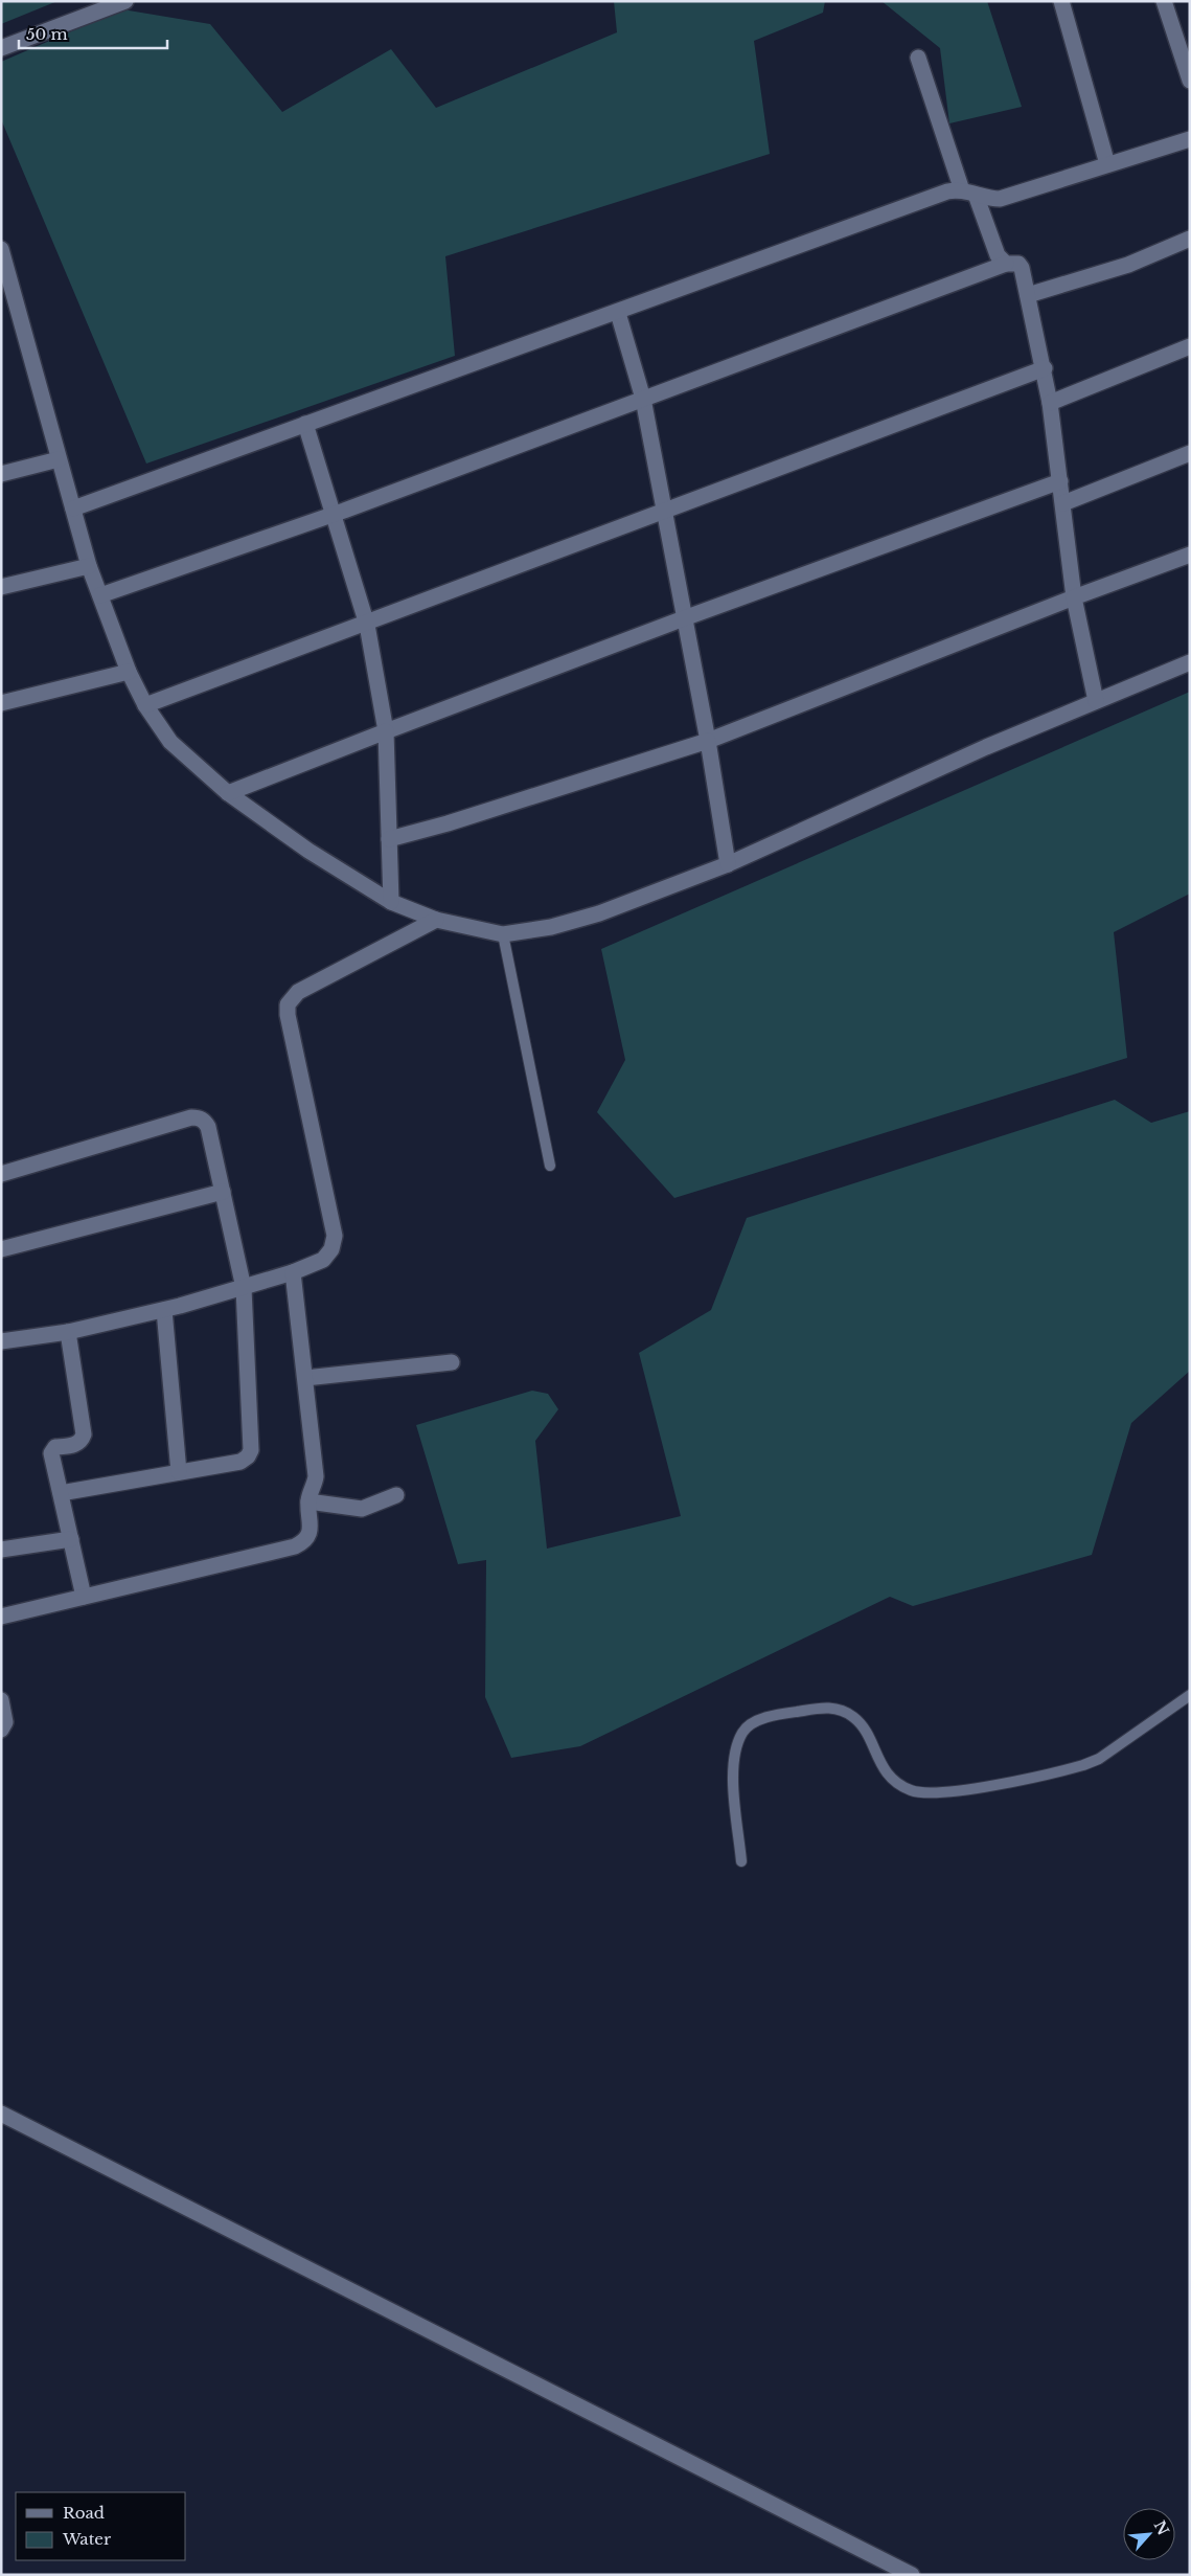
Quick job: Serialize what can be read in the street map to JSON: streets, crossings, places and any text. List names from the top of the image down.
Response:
{
  "legend": ["Road", "Water"],
  "scale_bar": "50 m",
  "north": "top right"
}
